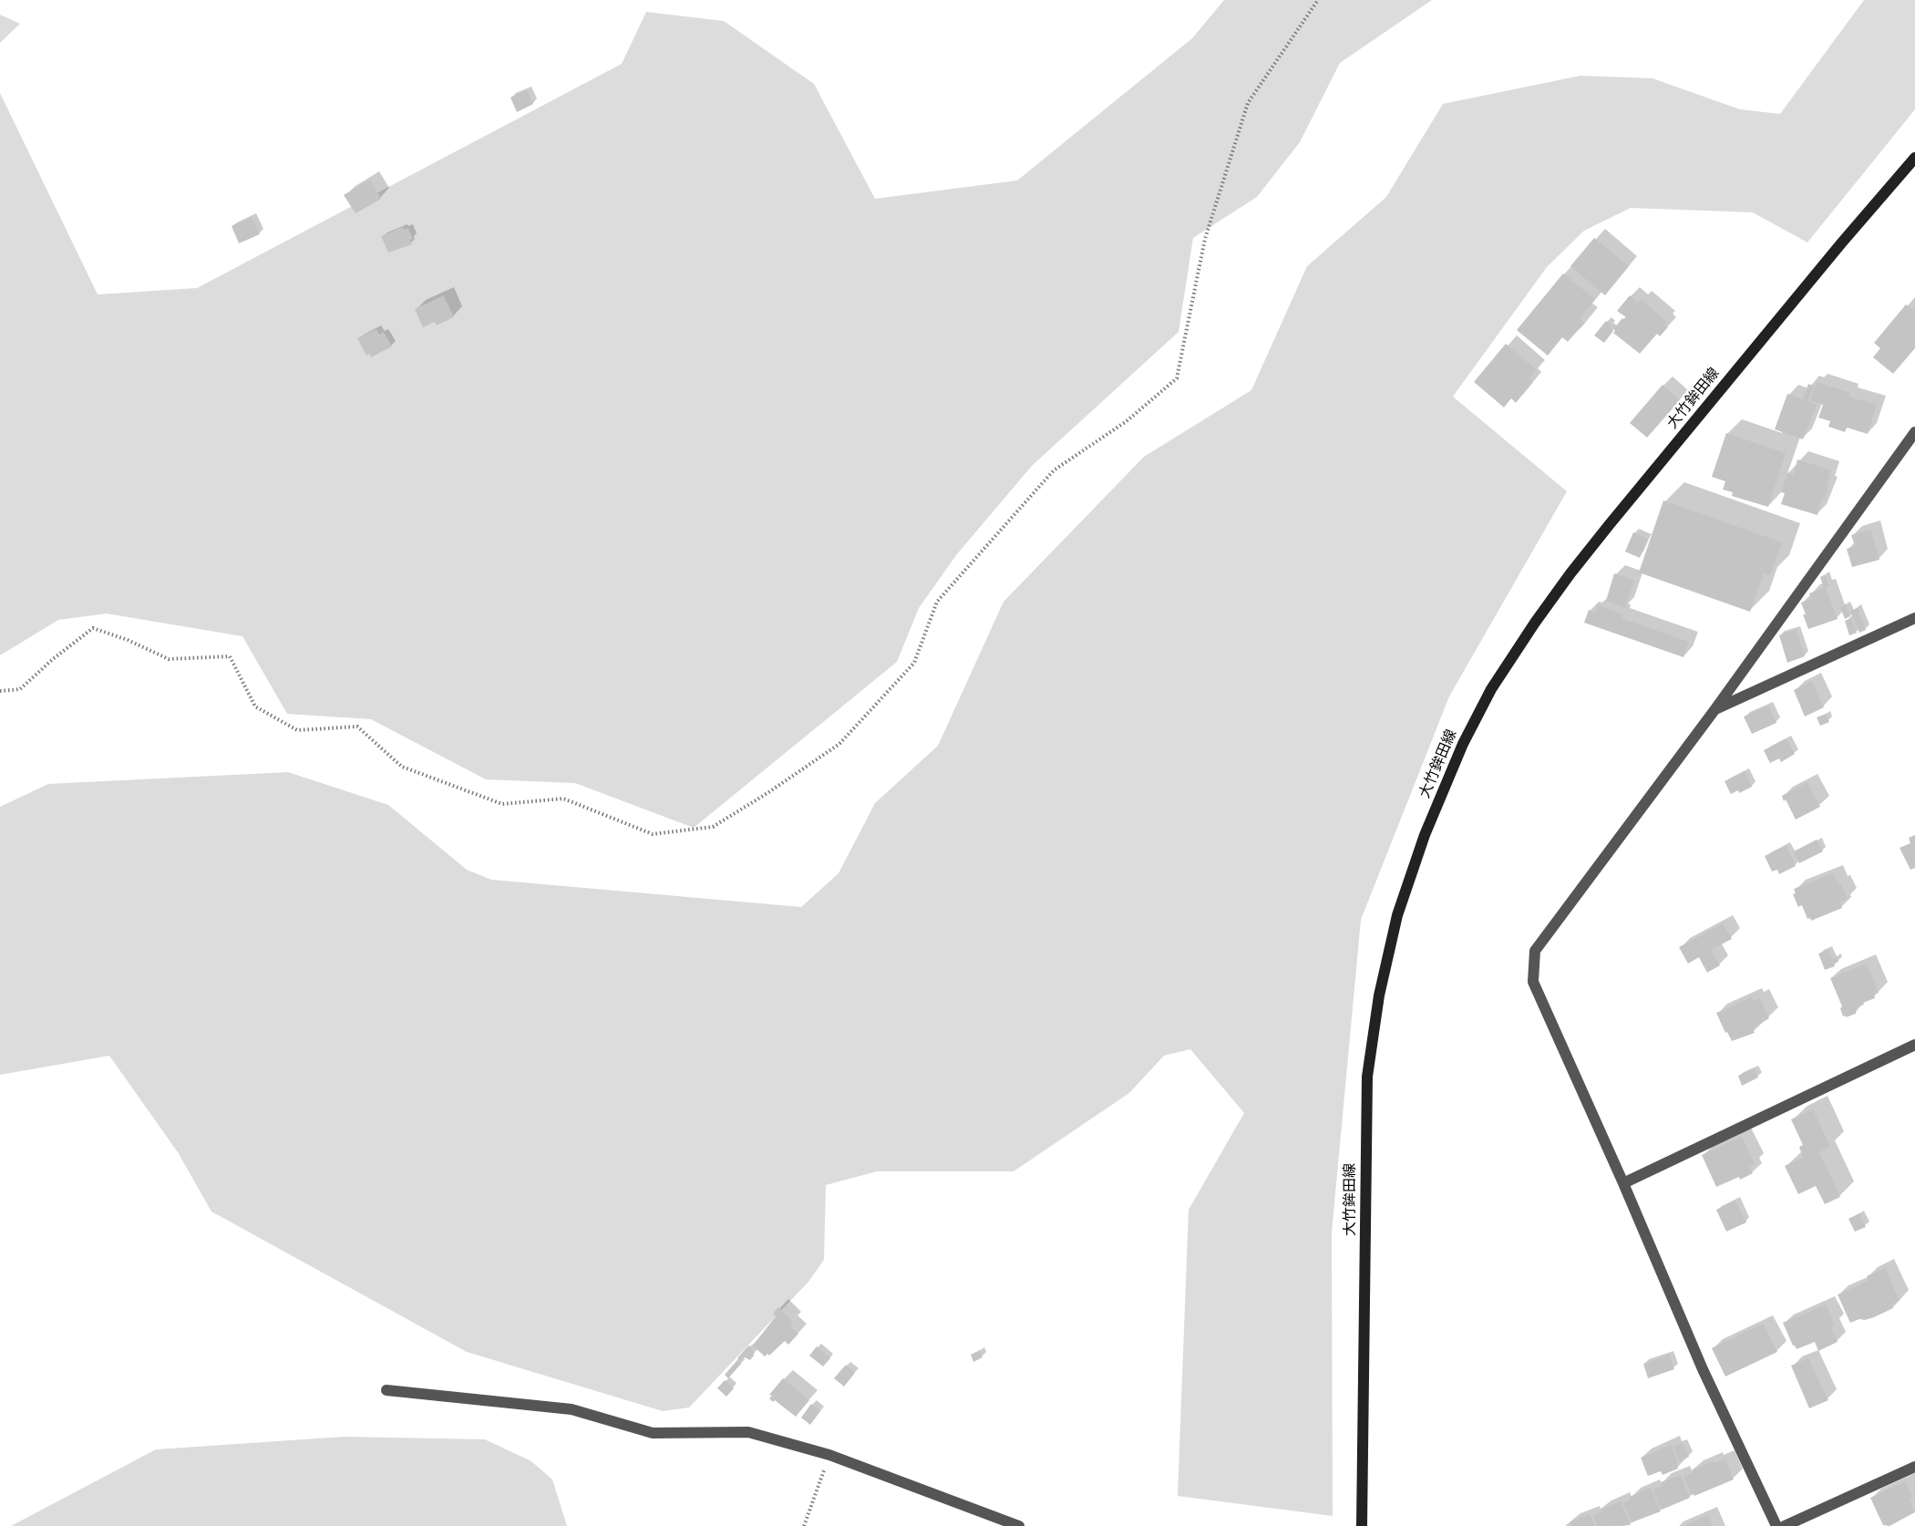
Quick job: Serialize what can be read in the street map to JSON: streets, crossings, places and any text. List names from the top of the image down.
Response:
{
  "streets": {
    "main road": ["大竹鉾田線"]
  }
}
